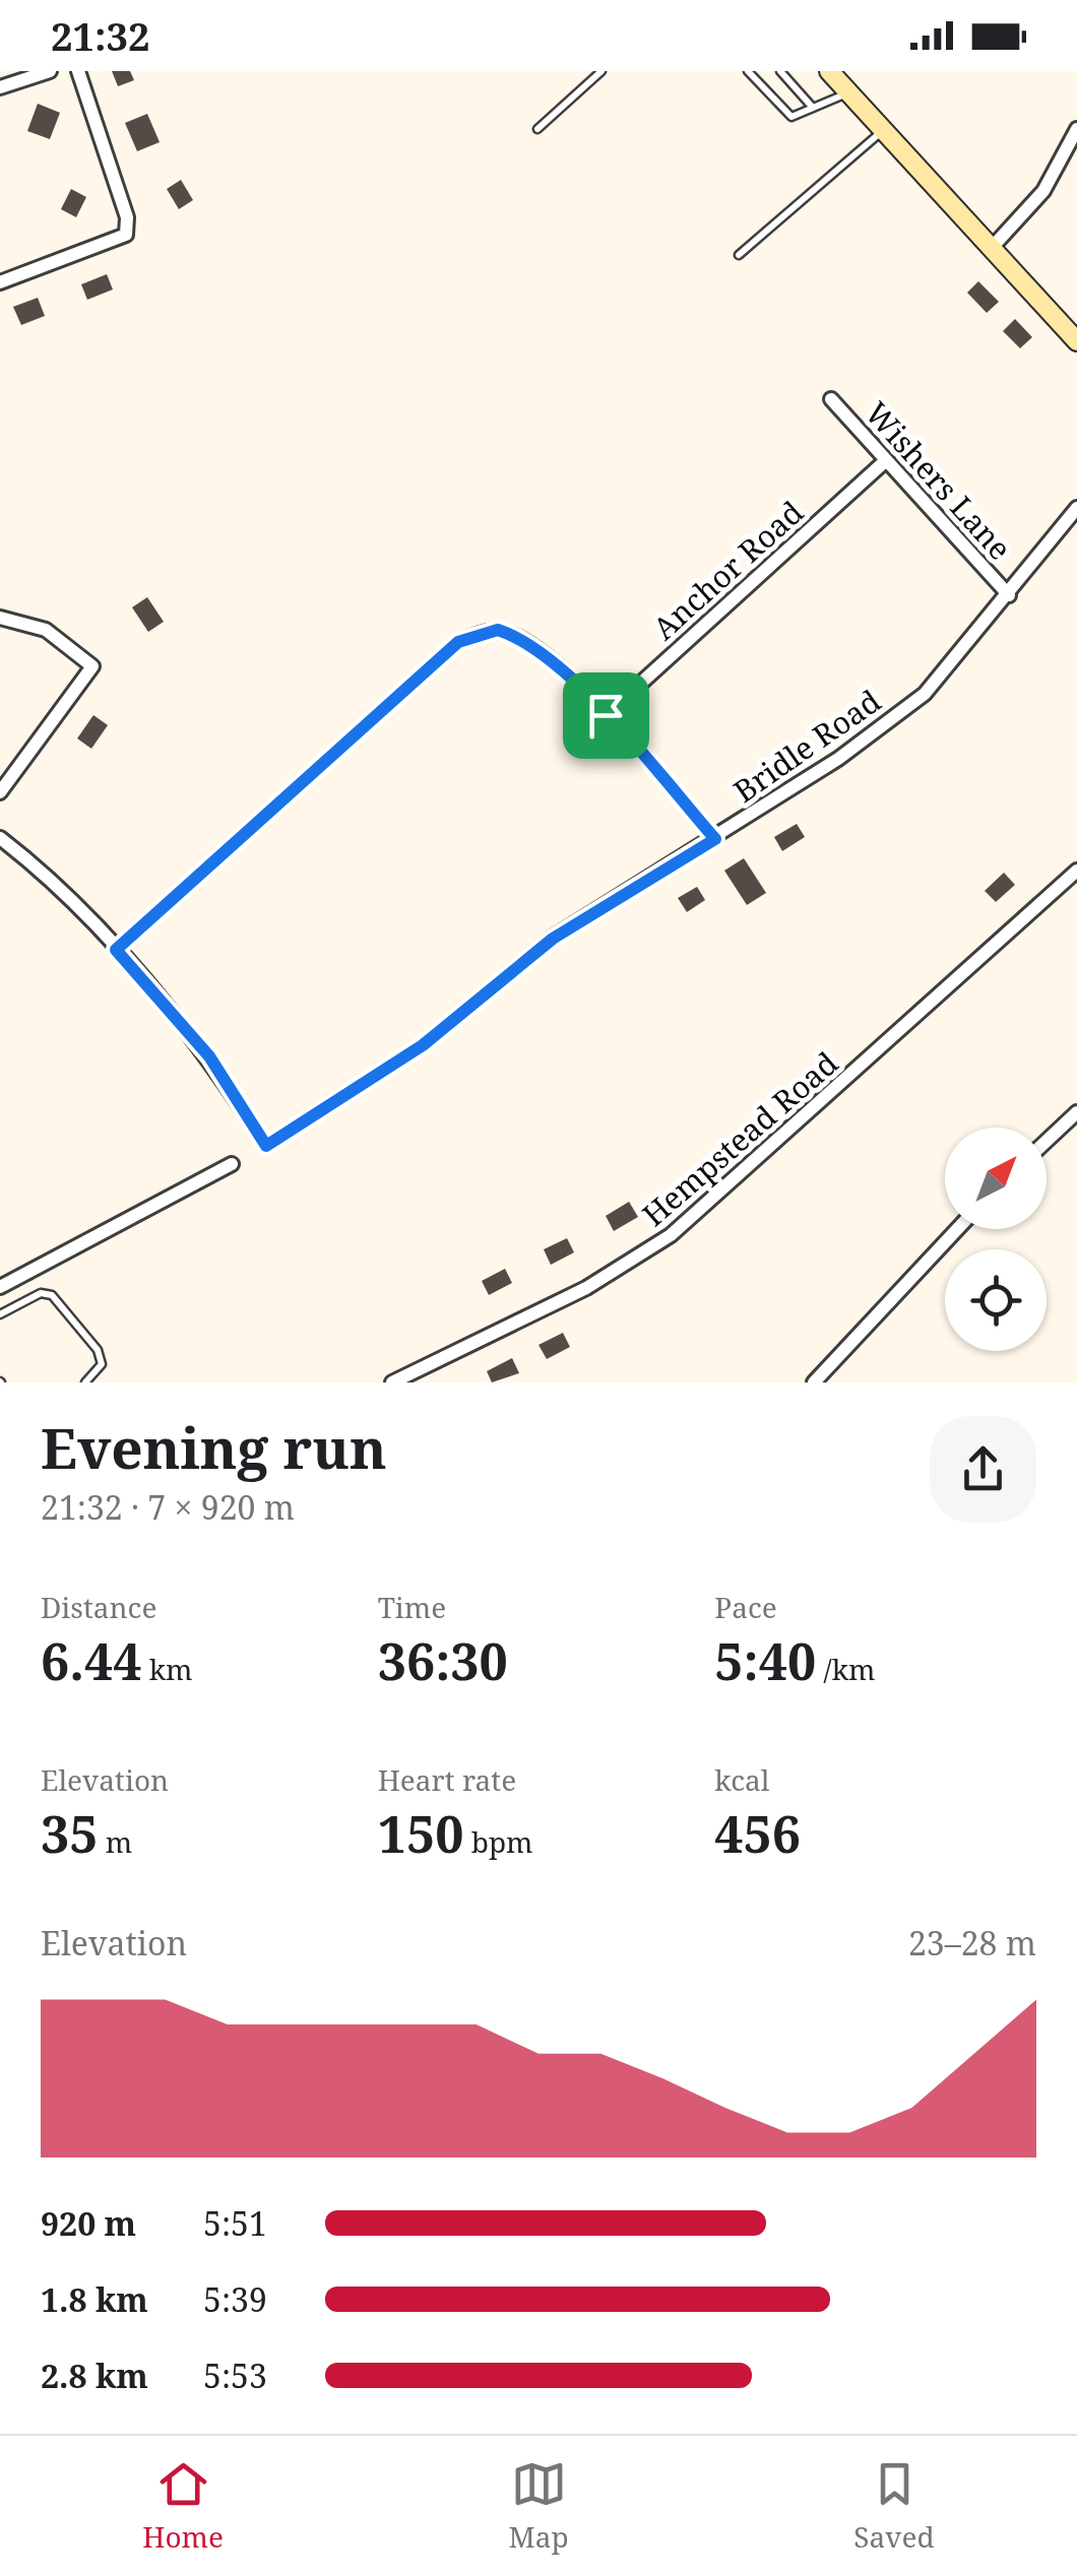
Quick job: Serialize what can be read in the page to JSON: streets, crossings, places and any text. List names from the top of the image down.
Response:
{
  "streets": {
    "street": [
      "Wishers Lane",
      "Anchor Road",
      "Bridle Road",
      "Hempstead Road"
    ]
  },
  "crossings": [
    ["Wishers Lane", "Anchor Road"],
    ["Wishers Lane", "Bridle Road"]
  ],
  "north": "top right",
  "page": {
    "status": "21:32",
    "heading": ["Evening run", "21:32 · 7 × 920 m"],
    "stats": [
      ["Distance", "6.44 km"],
      ["Time", "36:30"],
      ["Pace", "5:40 /km"],
      ["Elevation", "35 m"],
      ["Heart rate", "150 bpm"],
      ["kcal", "456"]
    ],
    "chart": ["Elevation", "23–28 m"],
    "list": [
      {
        "name": "920 m",
        "note": "5:51"
      },
      {
        "name": "1.8 km",
        "note": "5:39"
      },
      {
        "name": "2.8 km",
        "note": "5:53"
      }
    ],
    "tabs": ["Home", "Map", "Saved"]
  }
}
